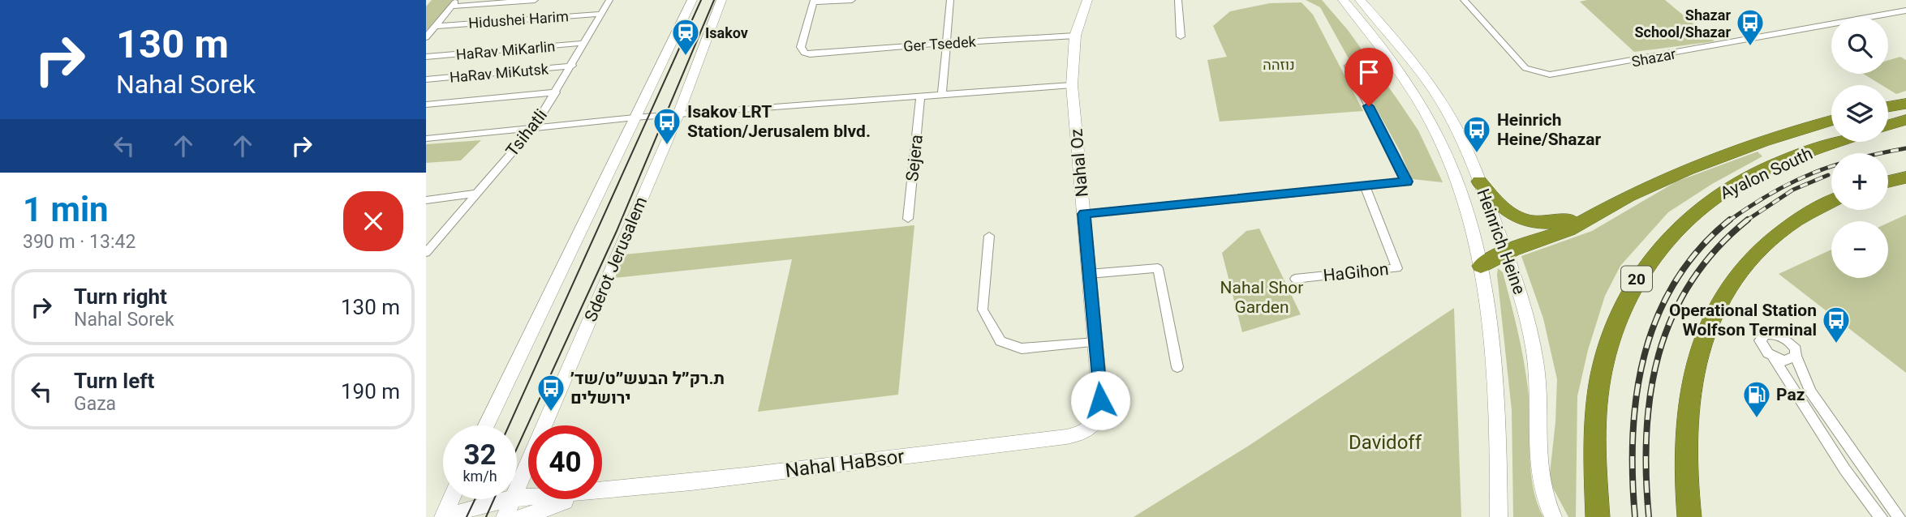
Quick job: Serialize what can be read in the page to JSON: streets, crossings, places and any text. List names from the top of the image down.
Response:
{
  "streets": {
    "highway": ["Ayalon South", "20"],
    "street": [
      "Hidushei Harim",
      "Ger Tsedek",
      "HaRav MiKarlin",
      "Shazar",
      "HaRav MiKutsk",
      "Tsihatli",
      "Sejera",
      "Nahal Oz",
      "Heinrich Heine",
      "Sderot Jerusalem",
      "HaGihon",
      "Nahal HaBsor"
    ]
  },
  "crossings": [
    ["Hidushei Harim", "Tsihatli"],
    ["Ger Tsedek", "Nahal Oz"],
    ["HaRav MiKarlin", "Tsihatli"],
    ["HaRav MiKutsk", "Tsihatli"],
    ["Nahal Oz", "Nahal HaBsor"],
    ["Sderot Jerusalem", "Nahal HaBsor"]
  ],
  "parks": ["נוזהה", "Nahal Shor Garden", "Davidoff"],
  "places": {
    "bus stop": [
      "Shazar School/Shazar",
      "Isakov LRT Station/Jerusalem blvd.",
      "Heinrich Heine/Shazar",
      "Operational Station Wolfson Terminal",
      "ת.רק״ל הבעש״ט/שד׳ ירושלים"
    ],
    "station": ["Isakov"],
    "fuel station": ["Paz"]
  },
  "page": {
    "turn": ["130 m", "Nahal Sorek"],
    "map_buttons": ["+", "−"],
    "heading": ["1 min", "390 m · 13:42"],
    "list": [
      {
        "name": "Turn right",
        "note": "Nahal Sorek",
        "value": "130 m"
      },
      {
        "name": "Turn left",
        "note": "Gaza",
        "value": "190 m"
      }
    ],
    "speed": "32 km/h",
    "limit": "40"
  }
}
